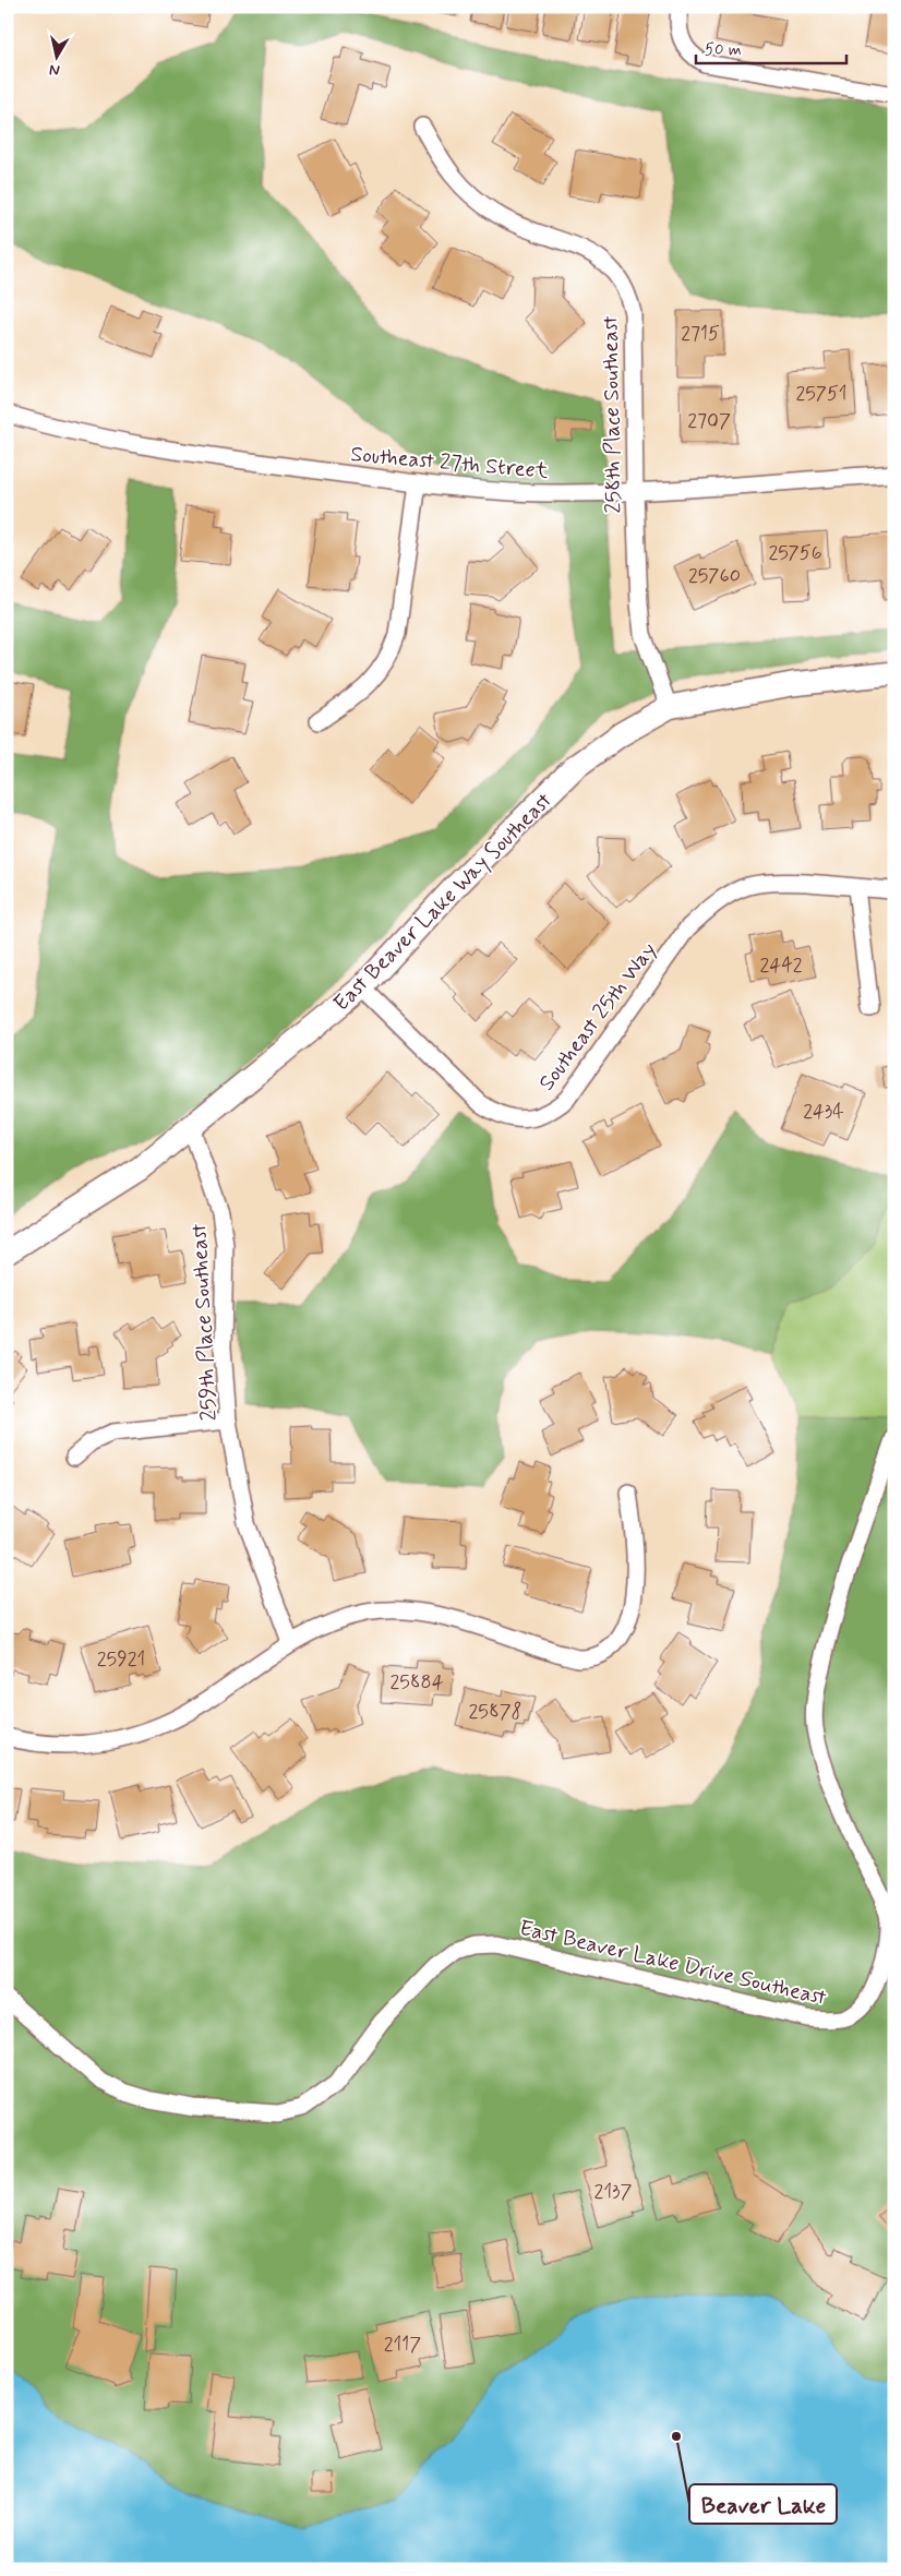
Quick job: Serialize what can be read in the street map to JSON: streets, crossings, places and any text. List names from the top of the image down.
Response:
{
  "streets": {
    "street": [
      "258th Place Southeast",
      "Southeast 27th Street",
      "East Beaver Lake Way Southeast",
      "Southeast 25th Way",
      "259th Place Southeast",
      "East Beaver Lake Drive Southeast"
    ]
  },
  "crossings": [
    ["258th Place Southeast", "Southeast 27th Street"],
    ["258th Place Southeast", "East Beaver Lake Way Southeast"],
    ["East Beaver Lake Way Southeast", "Southeast 25th Way"],
    ["East Beaver Lake Way Southeast", "259th Place Southeast"]
  ],
  "places": ["Beaver Lake"],
  "house_numbers": [
    "2715",
    "25751",
    "2707",
    "25756",
    "25760",
    "2442",
    "2434",
    "25921",
    "25884",
    "25878",
    "2137",
    "2117"
  ],
  "scale_bar": "50 m",
  "north": "bottom"
}
